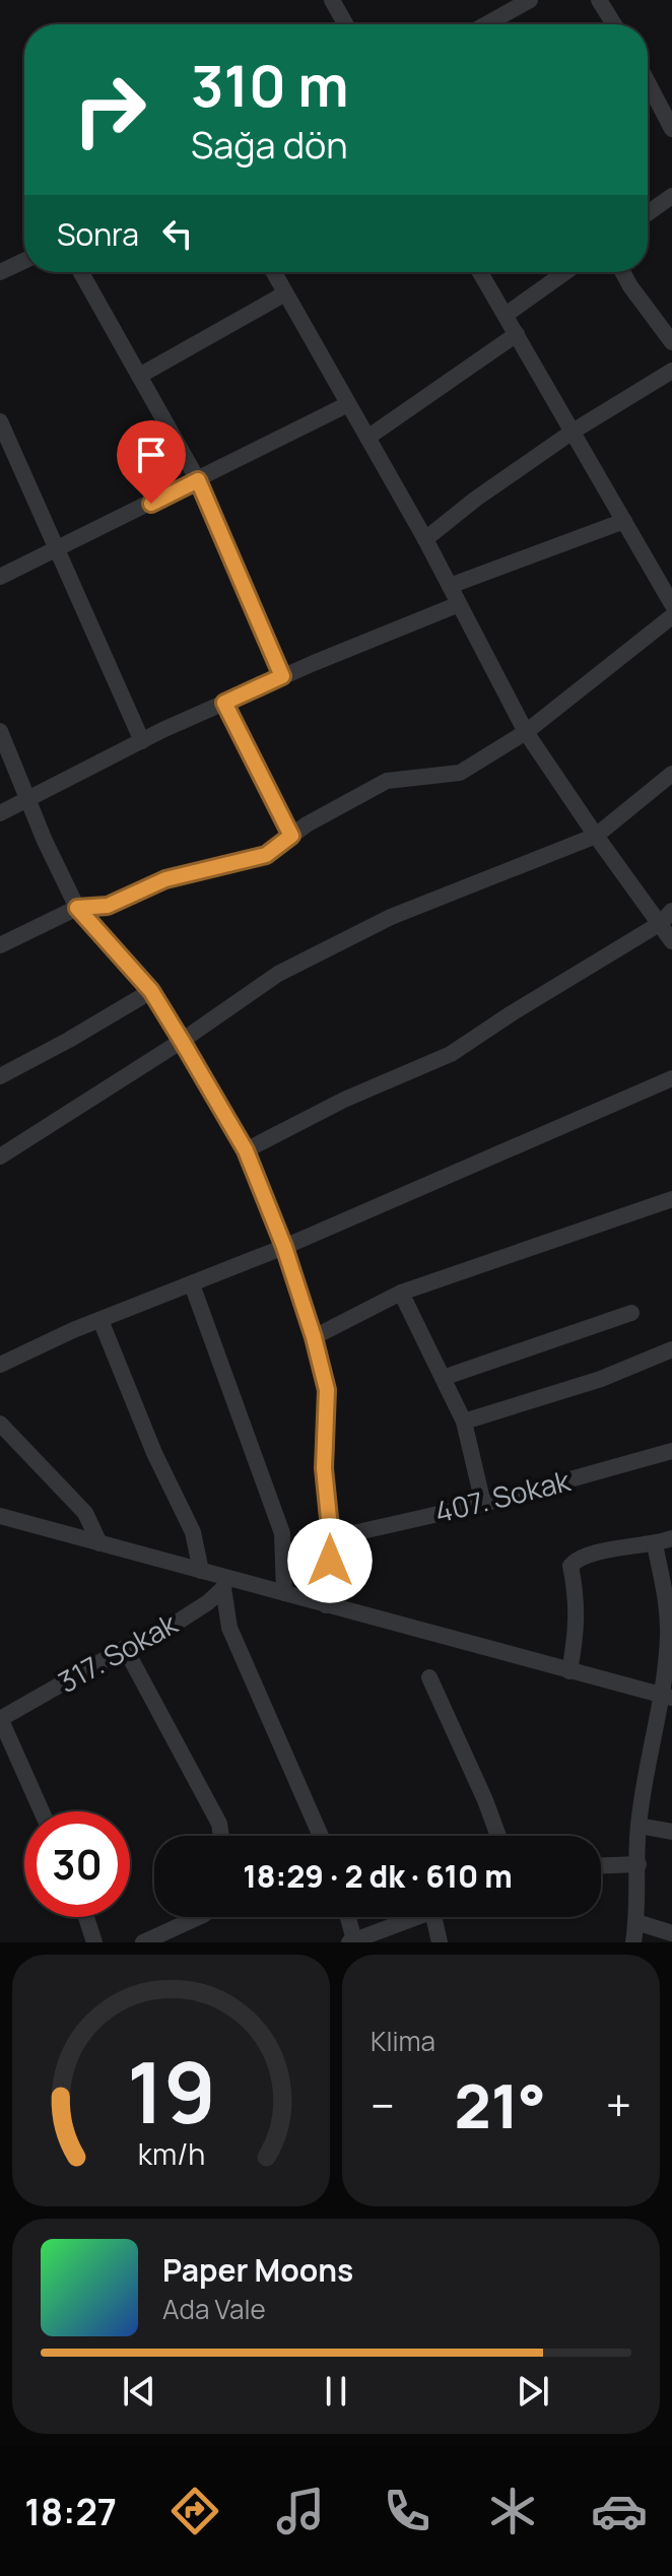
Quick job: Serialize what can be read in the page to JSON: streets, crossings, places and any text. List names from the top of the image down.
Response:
{
  "streets": {
    "street": ["407. Sokak", "317. Sokak"]
  },
  "page": {
    "turn": ["310 m", "Sağa dön"],
    "then": "Sonra",
    "limit": "30",
    "trip": "18:29 · 2 dk · 610 m",
    "tile": "Klima",
    "heat": ["−", "21°", "+"],
    "song": ["Paper Moons", "Ada Vale"],
    "tabs": "18:27",
    "gauge": ["19", "km/h"]
  }
}
